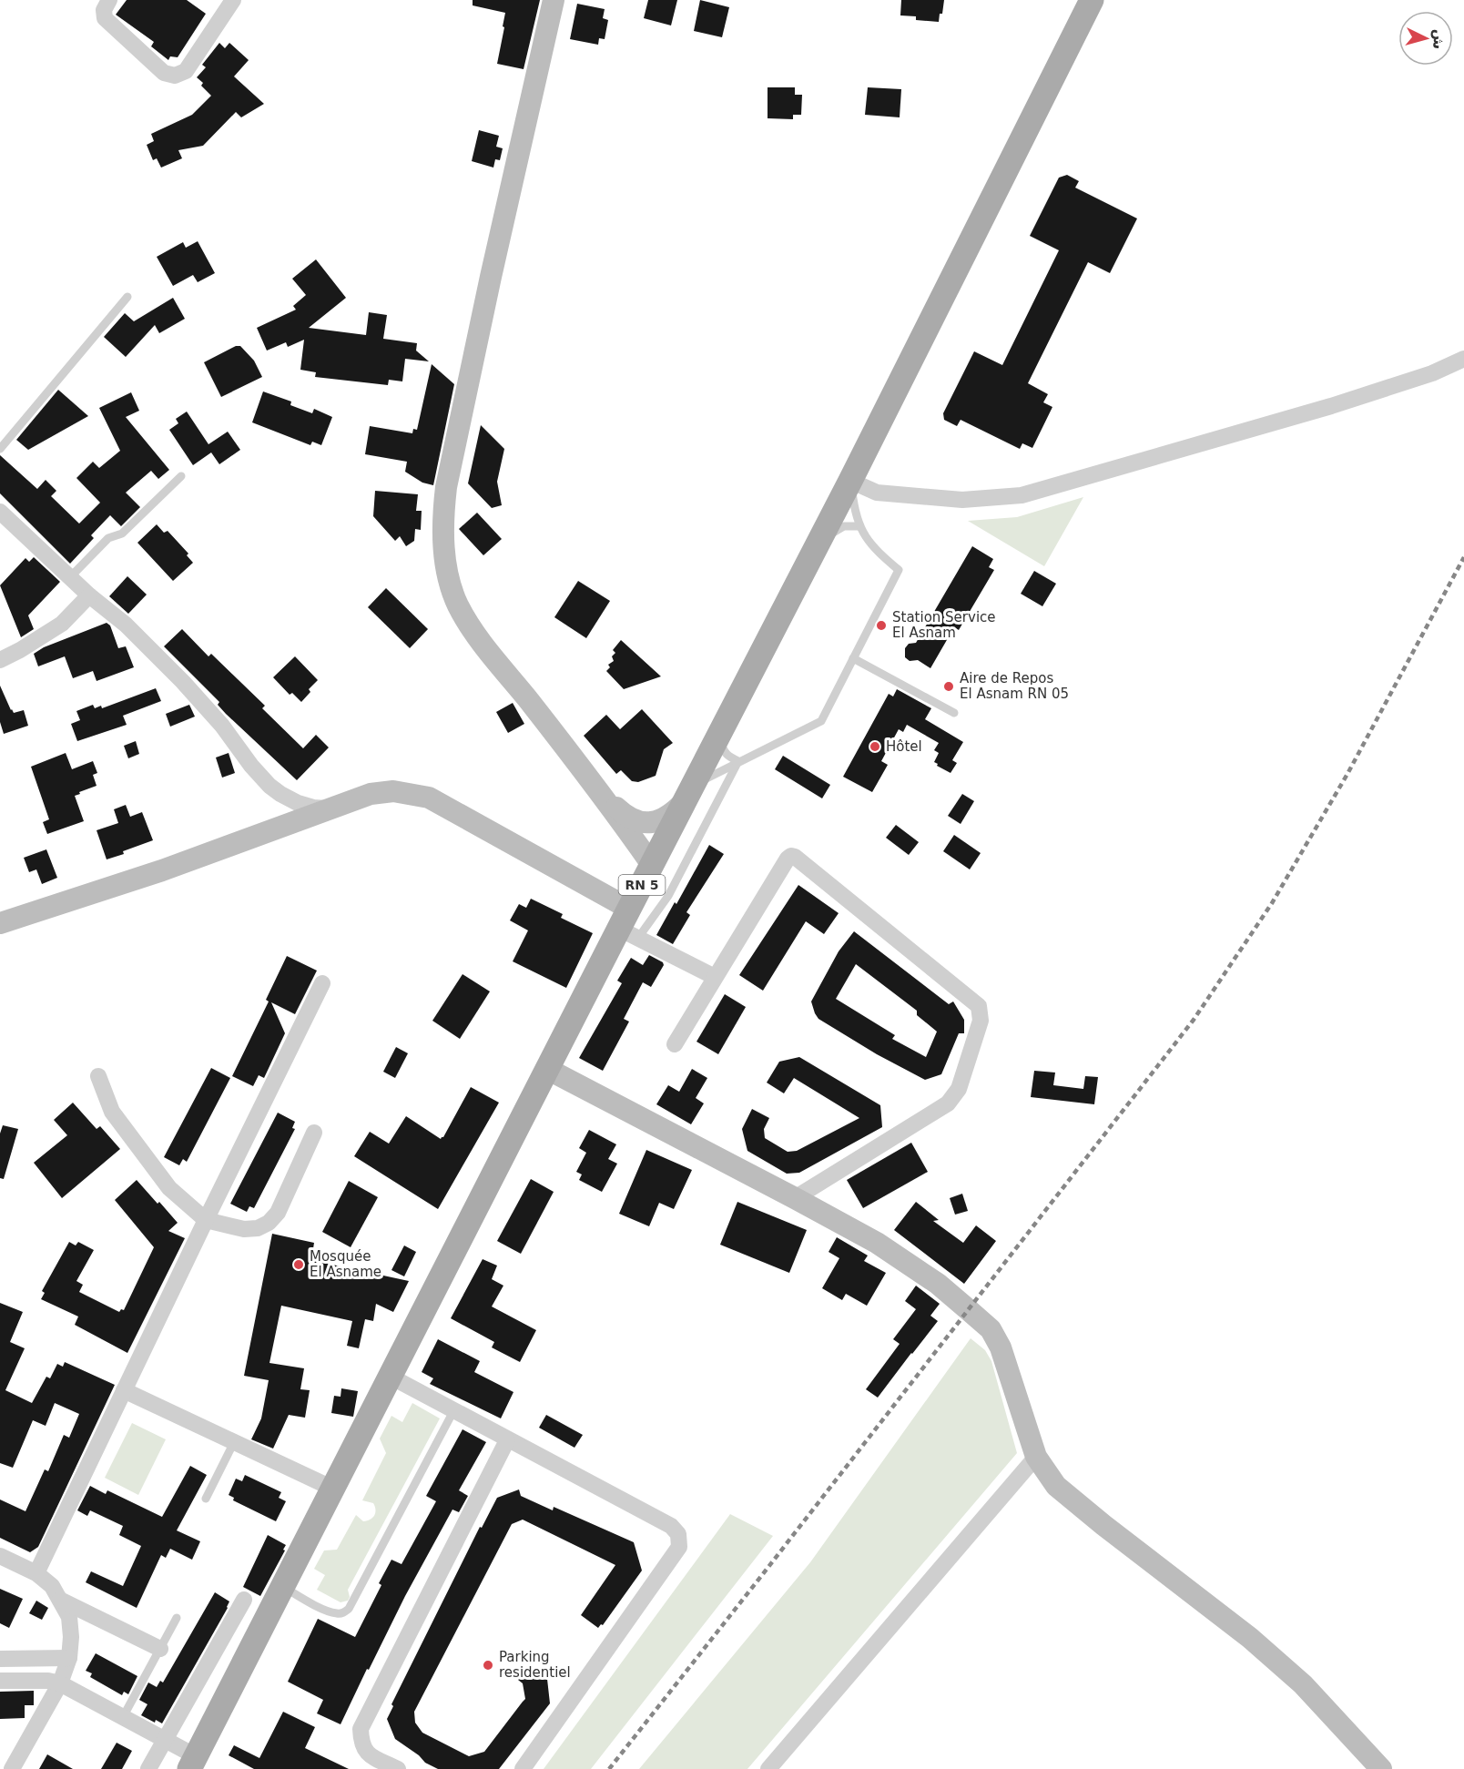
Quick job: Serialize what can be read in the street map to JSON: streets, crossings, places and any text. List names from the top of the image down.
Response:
{
  "streets": {
    "main road": ["RN 5"]
  },
  "places": [
    "Station Service El Asnam",
    "Aire de Repos El Asnam RN 05",
    "Hôtel",
    "Mosquée El Asname",
    "Parking residentiel"
  ],
  "north": "right"
}
